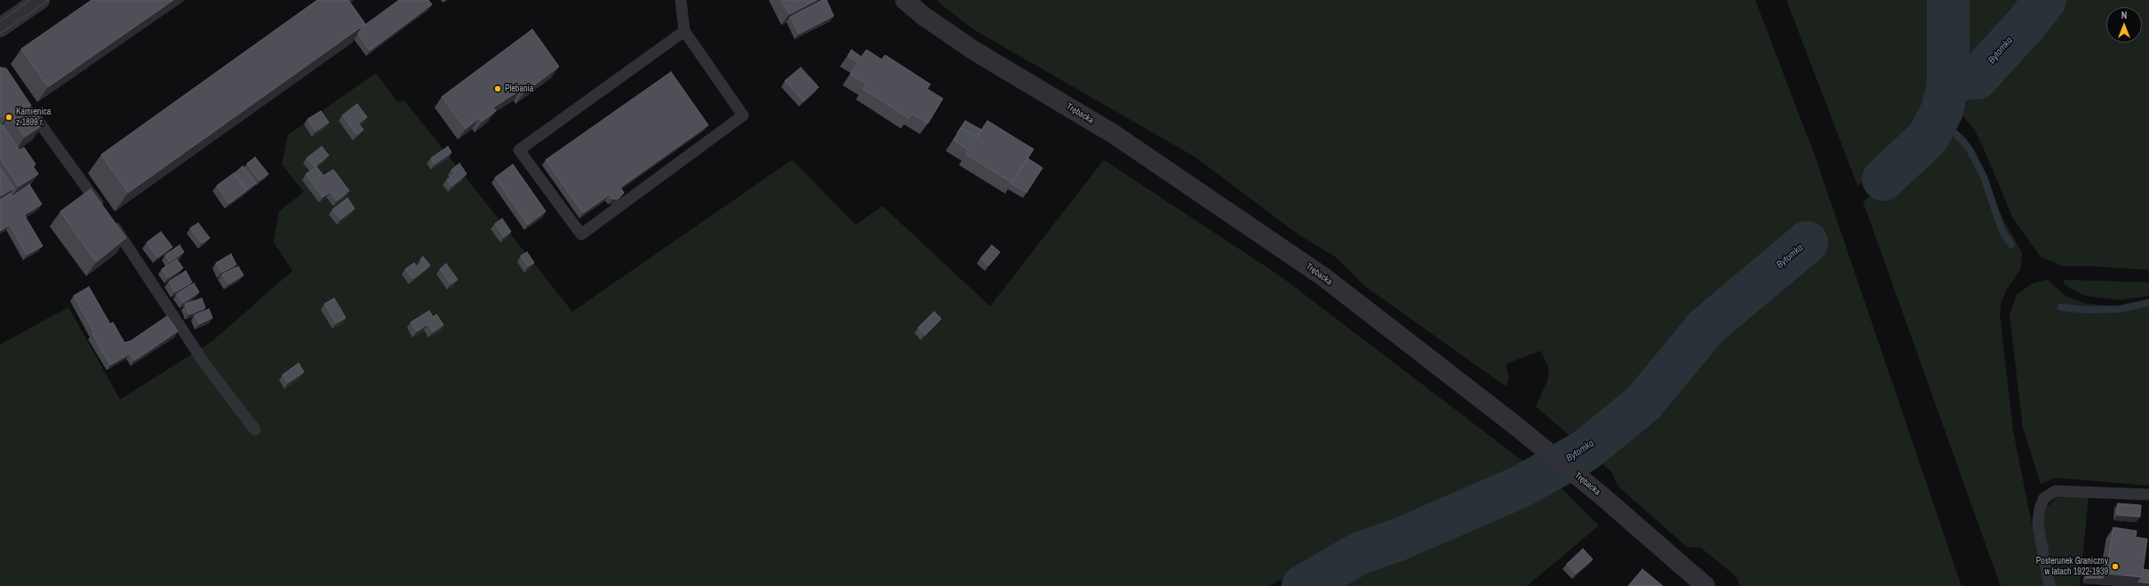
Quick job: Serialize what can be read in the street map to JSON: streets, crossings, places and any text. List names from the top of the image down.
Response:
{
  "streets": {
    "street": ["Trębacka"]
  },
  "water": ["Bytomka"],
  "places": ["Plebania", "Kamienica z 1899 r.", "Posterunek Graniczny w latach 1922-1939"],
  "north": "top"
}
